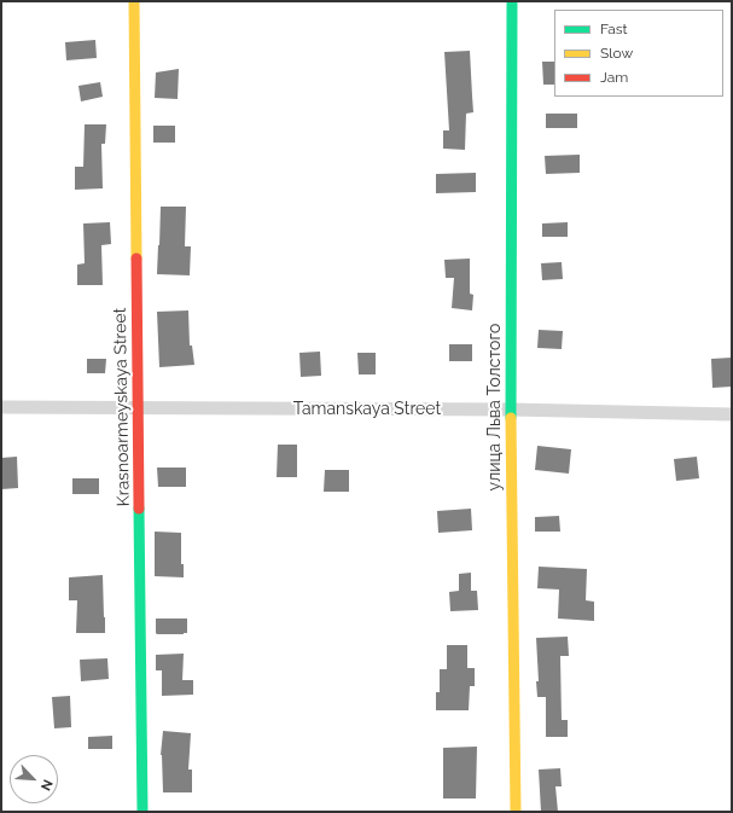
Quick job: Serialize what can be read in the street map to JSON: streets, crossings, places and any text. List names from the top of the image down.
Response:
{
  "streets": {
    "street": ["Krasnoarmeyskaya Street", "улица Льва Толстого", "Tamanskaya Street"]
  },
  "crossings": [
    ["Krasnoarmeyskaya Street", "Tamanskaya Street"],
    ["улица Льва Толстого", "Tamanskaya Street"]
  ],
  "legend": ["Fast", "Slow", "Jam"],
  "north": "bottom right"
}
